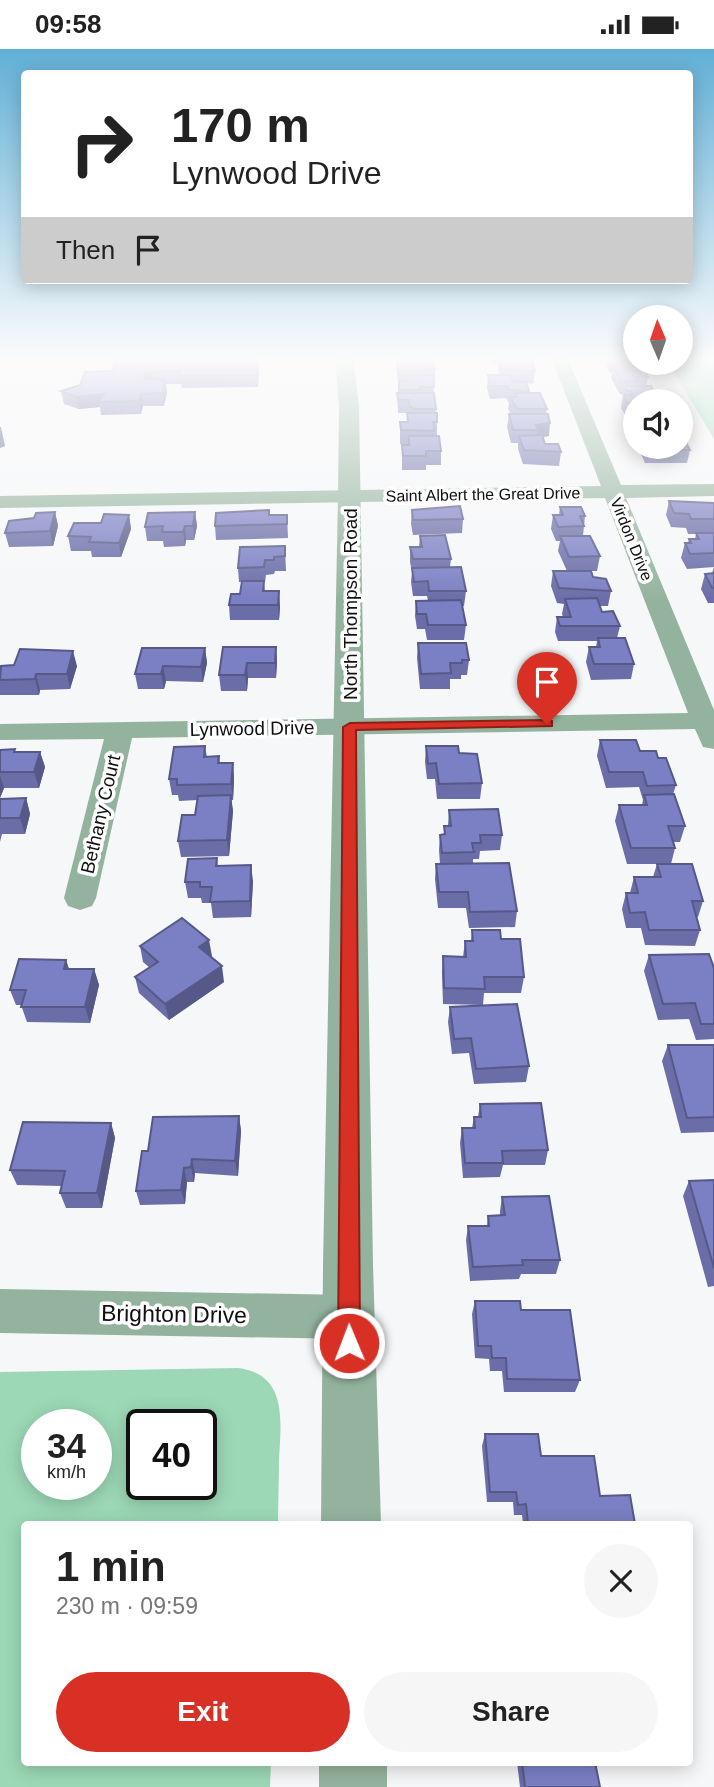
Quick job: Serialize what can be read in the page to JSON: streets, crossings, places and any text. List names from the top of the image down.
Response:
{
  "streets": {
    "street": [
      "Saint Albert the Great Drive",
      "Virdon Drive",
      "North Thompson Road",
      "Lynwood Drive",
      "Bethany Court",
      "Brighton Drive"
    ]
  },
  "crossings": [
    ["Saint Albert the Great Drive", "Virdon Drive"],
    ["Saint Albert the Great Drive", "North Thompson Road"],
    ["Virdon Drive", "Lynwood Drive"],
    ["North Thompson Road", "Lynwood Drive"],
    ["North Thompson Road", "Brighton Drive"],
    ["Lynwood Drive", "Bethany Court"]
  ],
  "north": "top",
  "page": {
    "status": "09:58",
    "turn": ["170 m", "Lynwood Drive"],
    "then": "Then",
    "speed": "34 km/h",
    "limit": "40",
    "heading": ["1 min", "230 m · 09:59"],
    "buttons": ["Exit", "Share"]
  }
}
